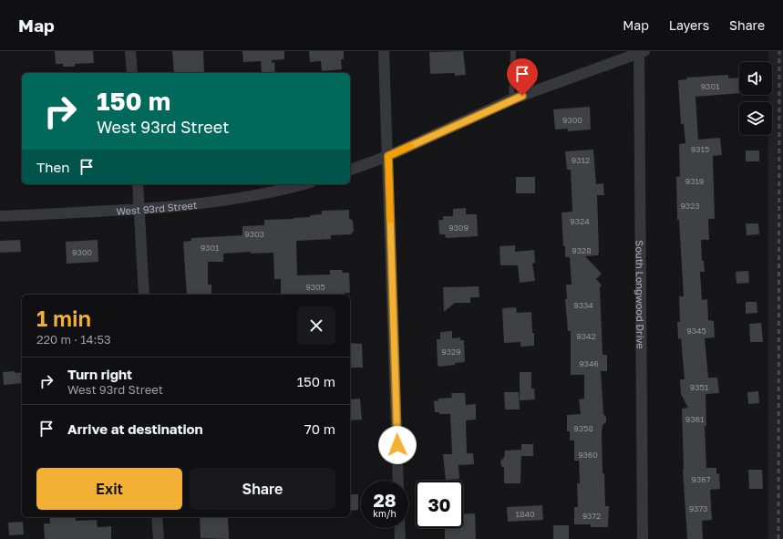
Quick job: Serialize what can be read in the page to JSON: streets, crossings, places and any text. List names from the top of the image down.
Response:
{
  "streets": {
    "street": ["West 93rd Street", "South Longwood Drive"]
  },
  "house_numbers": [
    "9301",
    "9300",
    "9315",
    "9312",
    "9319",
    "9323",
    "9324",
    "9309",
    "9303",
    "9301",
    "9328",
    "9300",
    "9305",
    "9334",
    "9345",
    "9342",
    "9329",
    "9346",
    "9351",
    "9361",
    "9358",
    "9360",
    "9367",
    "9373",
    "1840",
    "9372"
  ],
  "page": {
    "header": "Map",
    "nav": ["Map", "Layers", "Share"],
    "turn": ["150 m", "West 93rd Street"],
    "then": "Then",
    "heading": ["1 min", "220 m · 14:53"],
    "list": [
      {
        "name": "Turn right",
        "note": "West 93rd Street",
        "value": "150 m"
      },
      {
        "name": "Arrive at destination",
        "value": "70 m"
      }
    ],
    "buttons": ["Exit", "Share"],
    "speed": "28 km/h",
    "limit": "30"
  }
}
